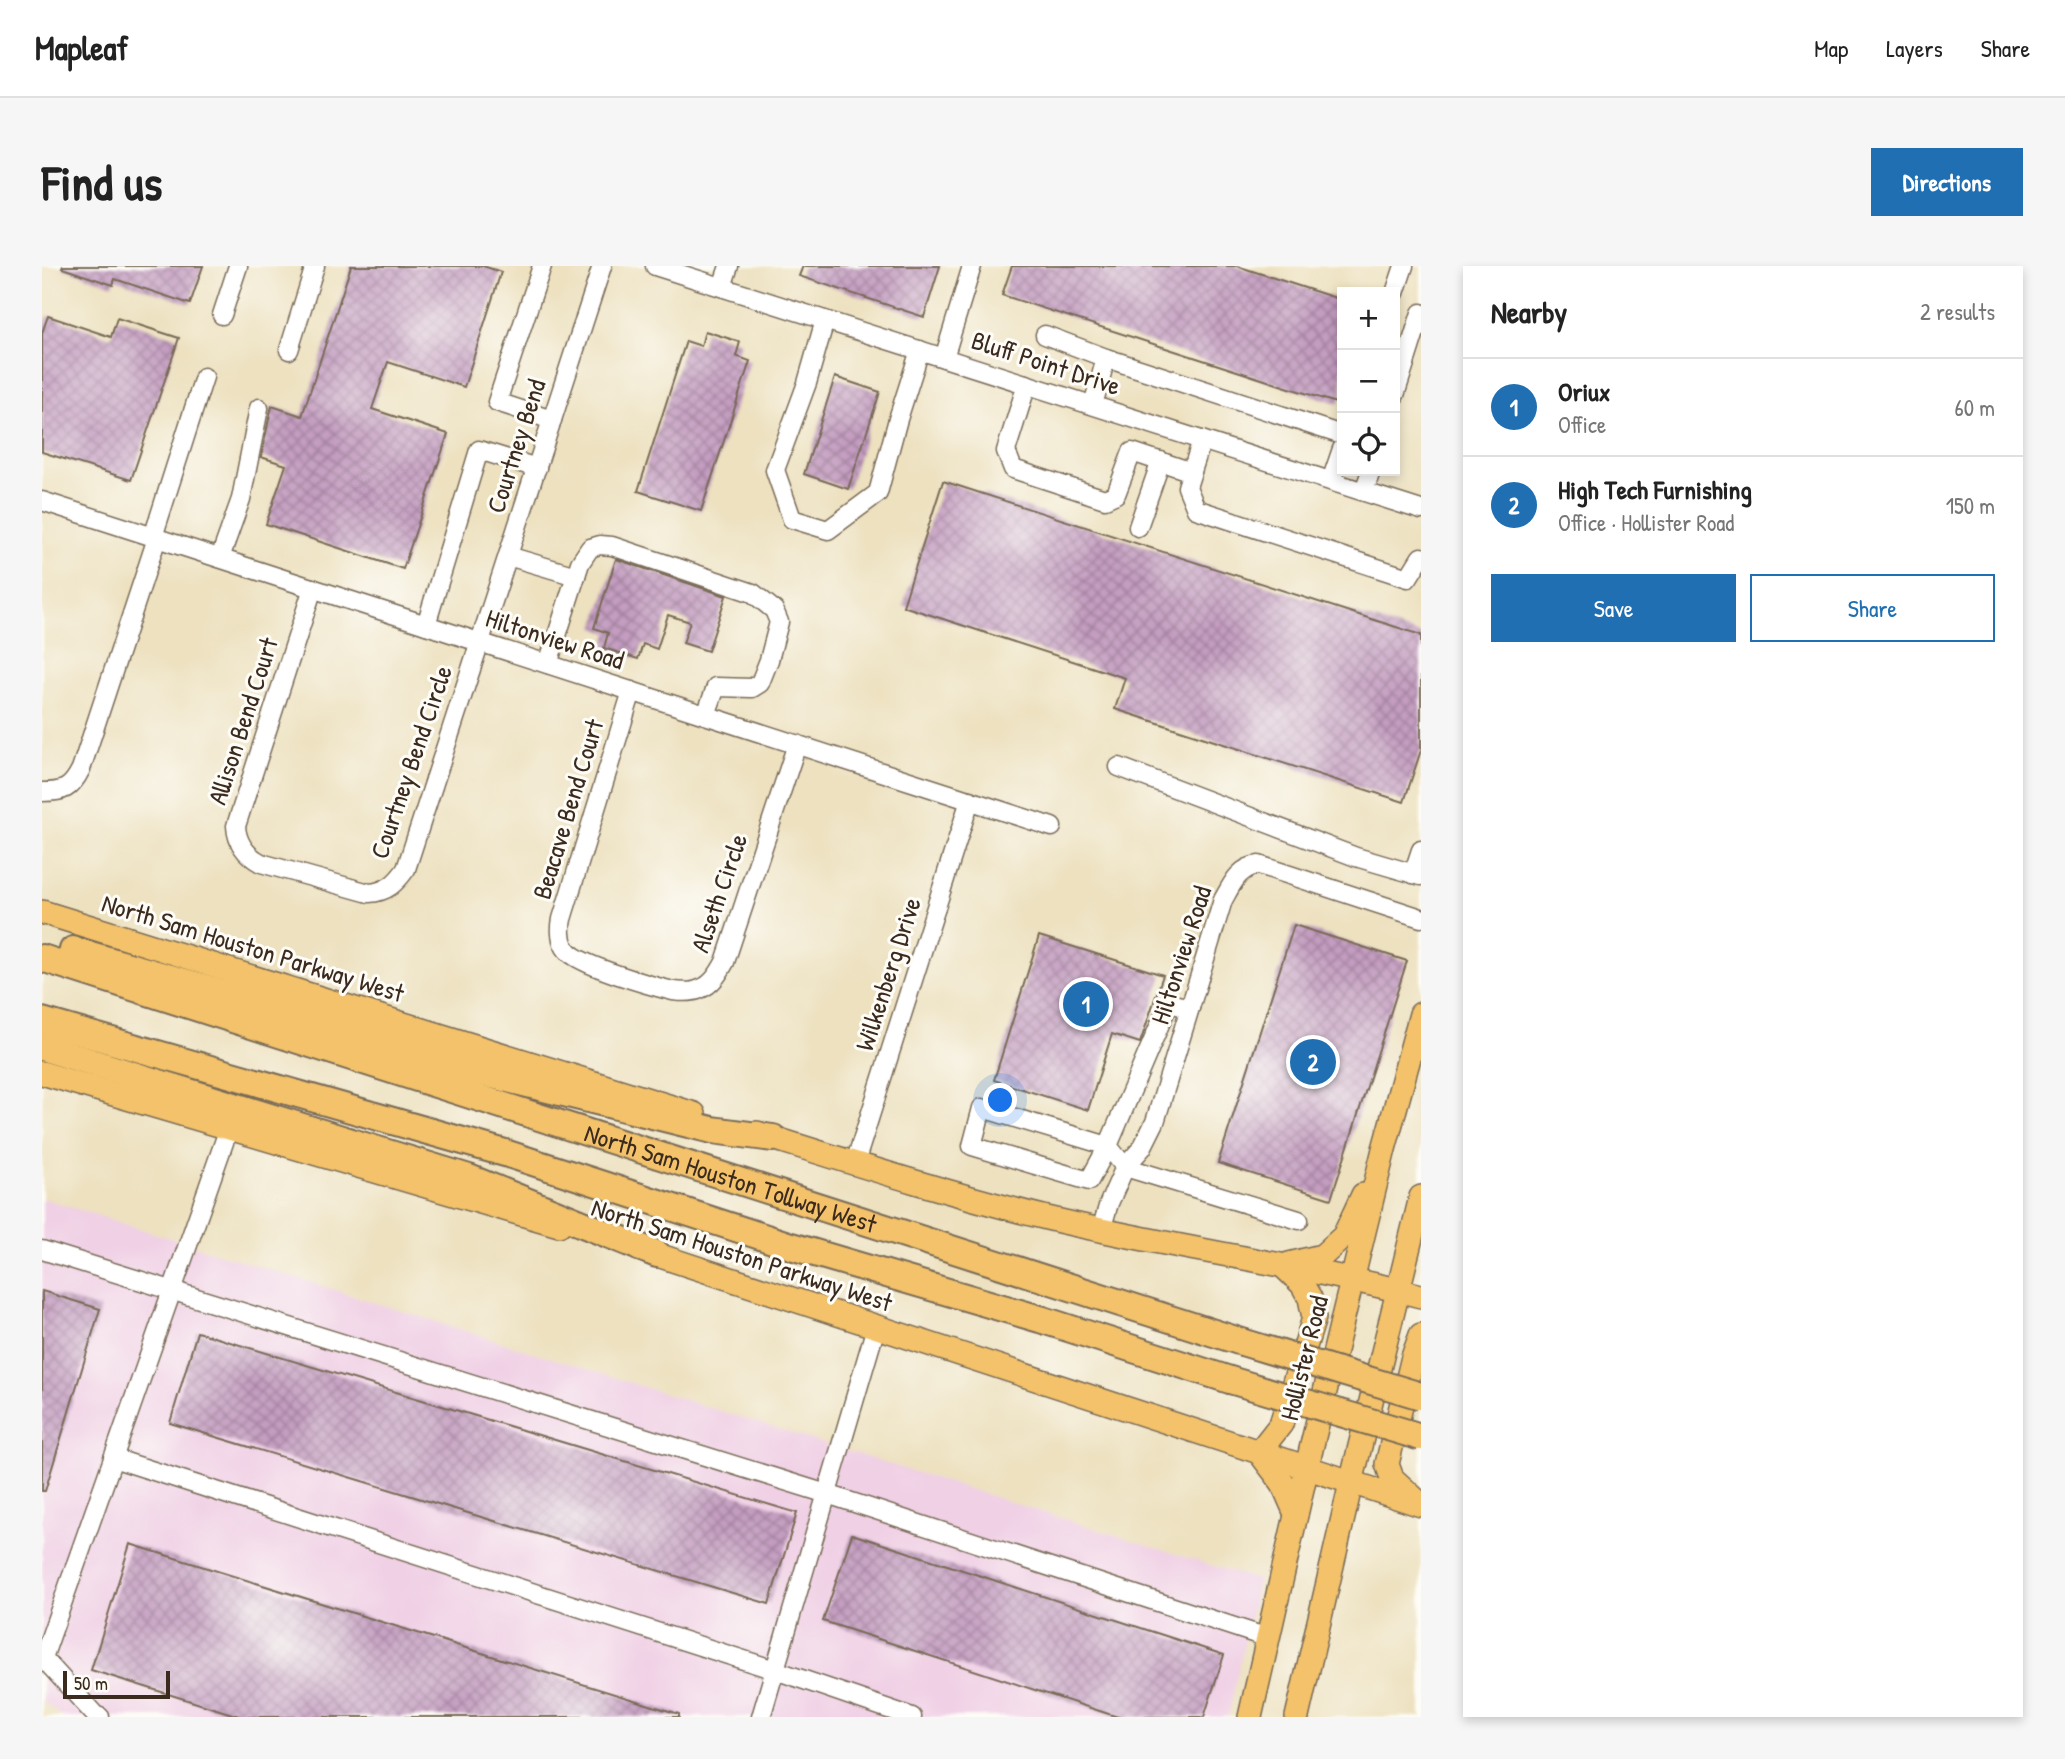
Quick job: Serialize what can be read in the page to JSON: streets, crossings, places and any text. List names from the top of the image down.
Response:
{
  "streets": {
    "highway": ["North Sam Houston Tollway West"],
    "main road": ["North Sam Houston Parkway West", "Hollister Road"],
    "street": [
      "Bluff Point Drive",
      "Courtney Bend",
      "Hiltonview Road",
      "Allison Bend Court",
      "Courtney Bend Circle",
      "Beacave Bend Court",
      "Alseth Circle",
      "Wilkenberg Drive"
    ]
  },
  "crossings": [
    ["Courtney Bend", "Hiltonview Road"],
    ["Courtney Bend", "Courtney Bend Circle"],
    ["Hiltonview Road", "Allison Bend Court"],
    ["Hiltonview Road", "Courtney Bend Circle"],
    ["Hiltonview Road", "Beacave Bend Court"],
    ["Hiltonview Road", "Alseth Circle"],
    ["Hiltonview Road", "North Sam Houston Parkway West"],
    ["Hiltonview Road", "Wilkenberg Drive"],
    ["Allison Bend Court", "Courtney Bend Circle"],
    ["Beacave Bend Court", "Alseth Circle"],
    ["North Sam Houston Parkway West", "Wilkenberg Drive"],
    ["North Sam Houston Parkway West", "Hollister Road"]
  ],
  "scale_bar": "50 m",
  "page": {
    "header": "Mapleaf",
    "nav": ["Map", "Layers", "Share"],
    "buttons": [
      "Directions",
      ["Save", "Share"]
    ],
    "title": "Find us",
    "heading": ["Nearby", "2 results"],
    "map_buttons": ["+", "−"],
    "list": [
      {
        "mark": "1",
        "name": "Oriux",
        "note": "Office",
        "value": "60 m"
      },
      {
        "mark": "2",
        "name": "High Tech Furnishing",
        "note": "Office · Hollister Road",
        "value": "150 m"
      }
    ],
    "pins": ["1", "2"],
    "scale": "50 m"
  }
}
